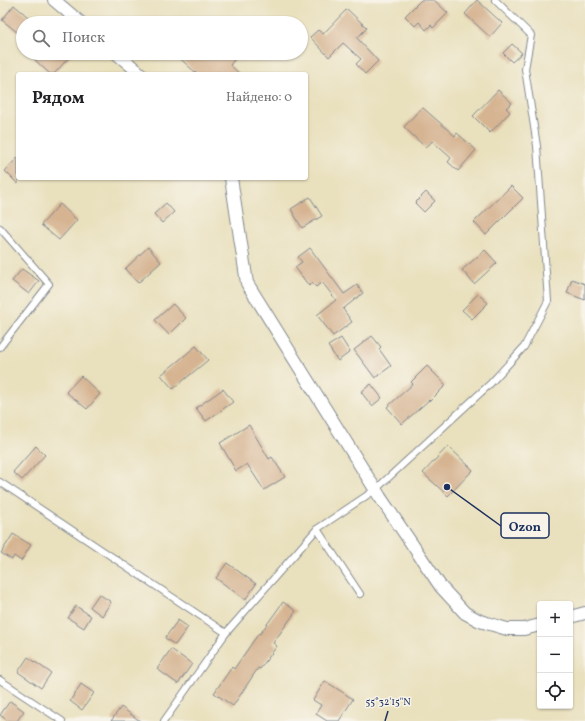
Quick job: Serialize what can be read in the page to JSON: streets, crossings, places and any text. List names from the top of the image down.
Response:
{
  "places": ["Ozon"],
  "page": {
    "search": "Поиск",
    "heading": ["Рядом", "Найдено: 0"],
    "map_buttons": ["+", "−"]
  },
  "coordinates": ["55°32'15\"N"]
}
